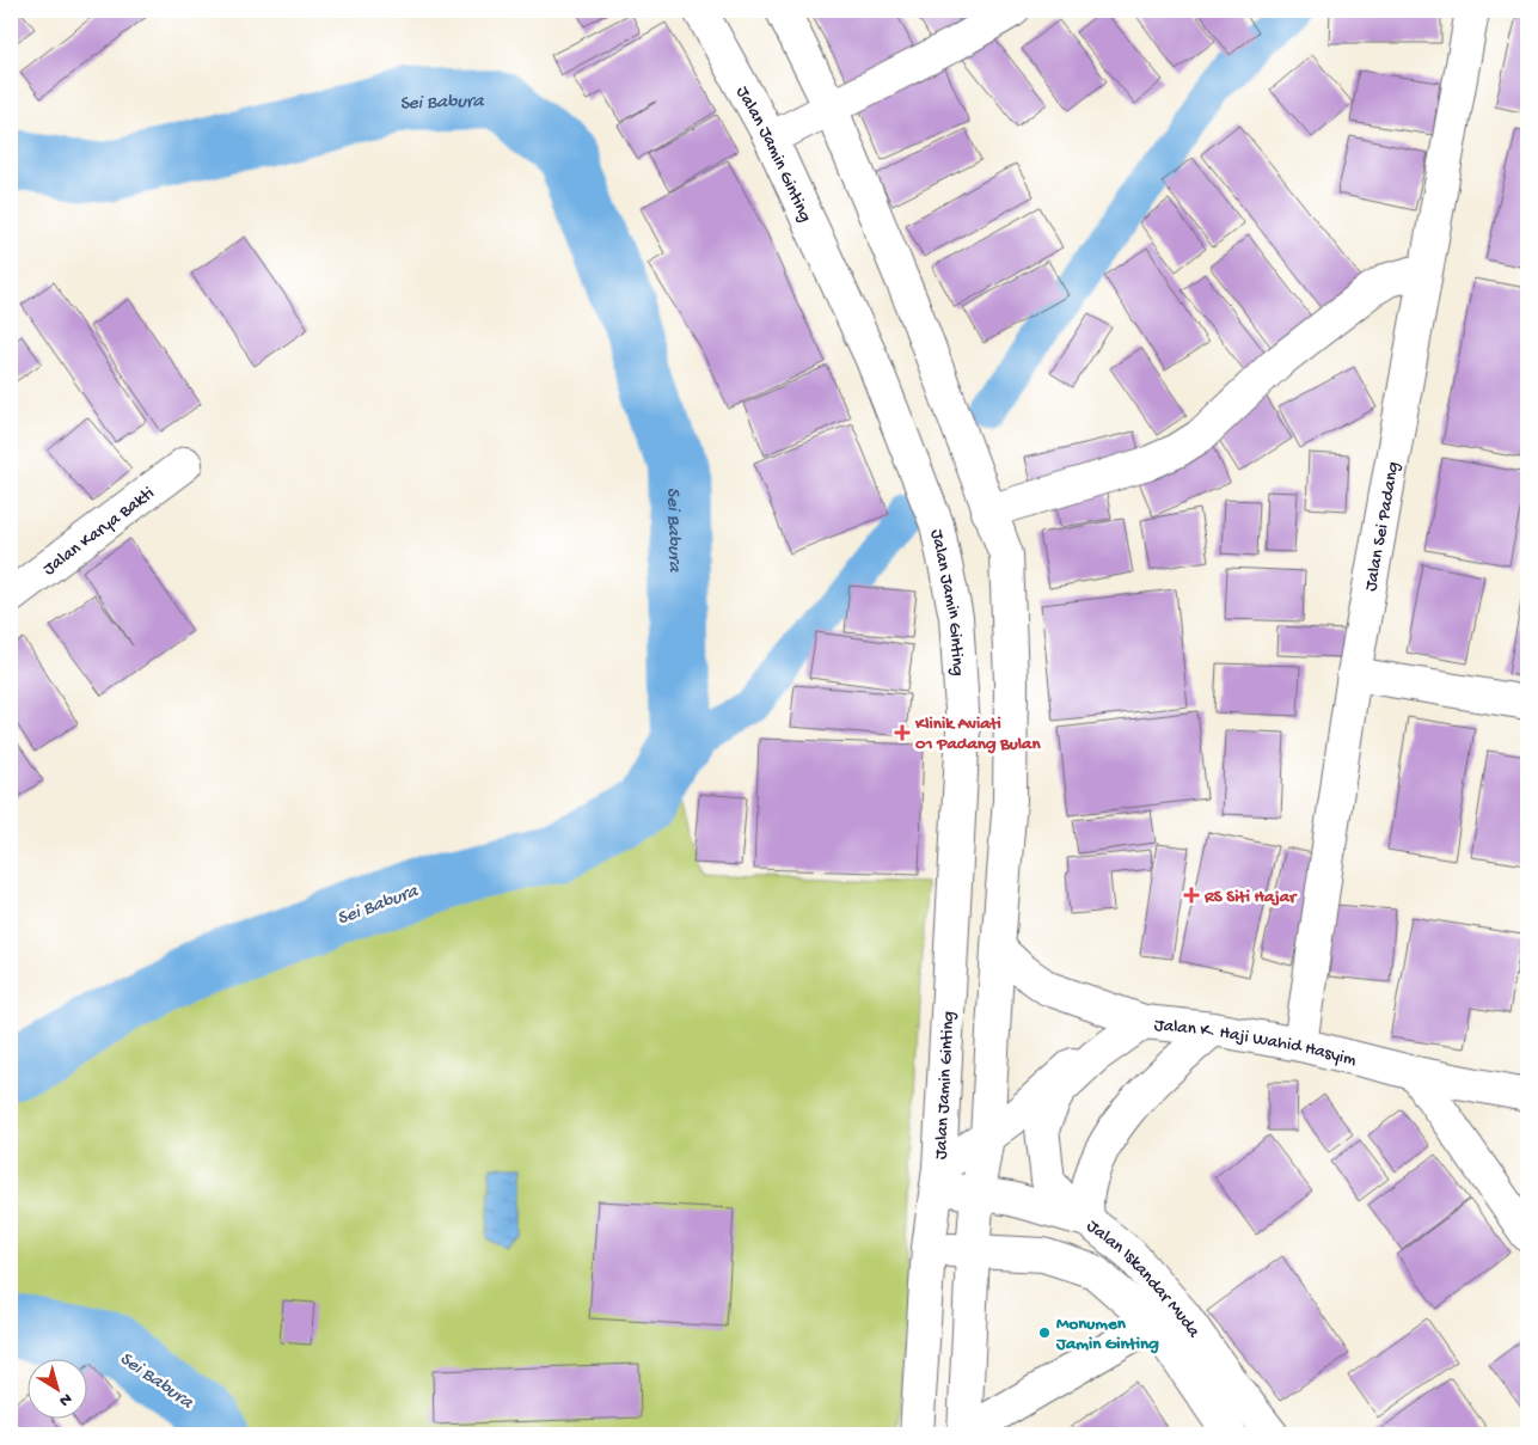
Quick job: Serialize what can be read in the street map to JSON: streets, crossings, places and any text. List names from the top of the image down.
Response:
{
  "streets": {
    "main road": [
      "Jalan Jamin Ginting",
      "Jalan Sei Padang",
      "Jalan Karya Bakti",
      "Jalan K. Haji Wahid Hasyim",
      "Jalan Iskandar Muda"
    ]
  },
  "crossings": [
    ["Jalan Jamin Ginting", "Jalan Iskandar Muda"],
    ["Jalan Sei Padang", "Jalan K. Haji Wahid Hasyim"]
  ],
  "water": ["Sei Babura"],
  "places": {
    "health": ["Klinik Aviati 01 Padang Bulan", "RS Siti Hajar"],
    "other": ["Monumen Jamin Ginting"]
  },
  "north": "bottom right"
}
